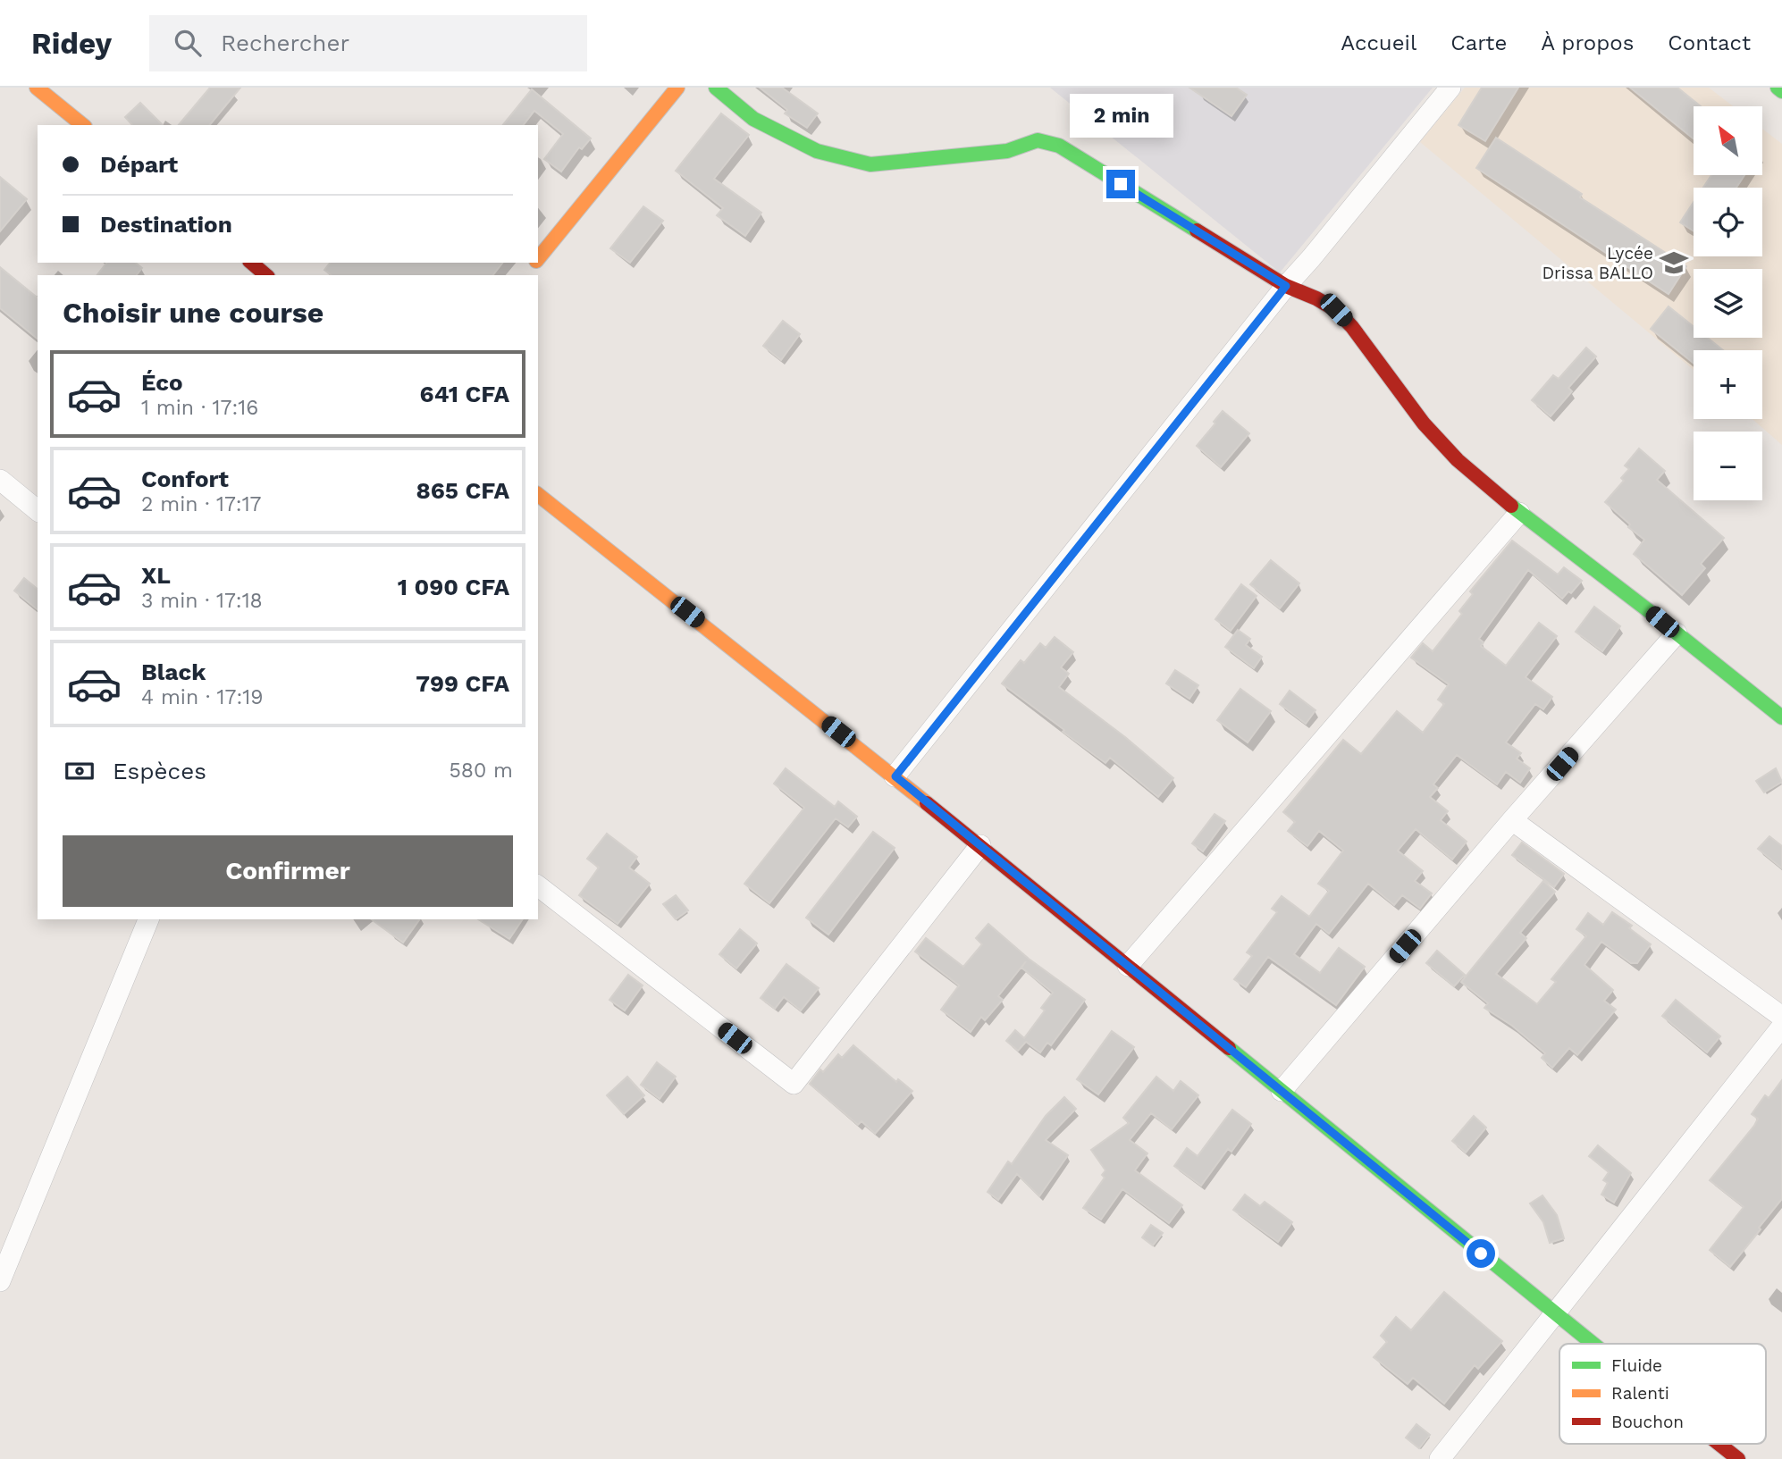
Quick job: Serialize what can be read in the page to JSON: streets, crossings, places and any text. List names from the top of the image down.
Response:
{
  "places": {
    "school or university": ["Lycée Drissa BALLO"]
  },
  "legend": ["Fluide", "Ralenti", "Bouchon"],
  "north": "top left",
  "page": {
    "header": "Ridey",
    "search": "Rechercher",
    "nav": [
      "Accueil",
      "Carte",
      "À propos",
      "Contact"
    ],
    "bubble": "2 min",
    "map_buttons": ["+", "−"],
    "banner": ["Départ", "Destination"],
    "heading": "Choisir une course",
    "list": [
      {
        "name": "Éco",
        "note": "1 min · 17:16",
        "value": "641 CFA"
      },
      {
        "name": "Confort",
        "note": "2 min · 17:17",
        "value": "865 CFA"
      },
      {
        "name": "XL",
        "note": "3 min · 17:18",
        "value": "1 090 CFA"
      },
      {
        "name": "Black",
        "note": "4 min · 17:19",
        "value": "799 CFA"
      }
    ],
    "pay": ["Espèces", "580 m"],
    "buttons": "Confirmer"
  }
}
